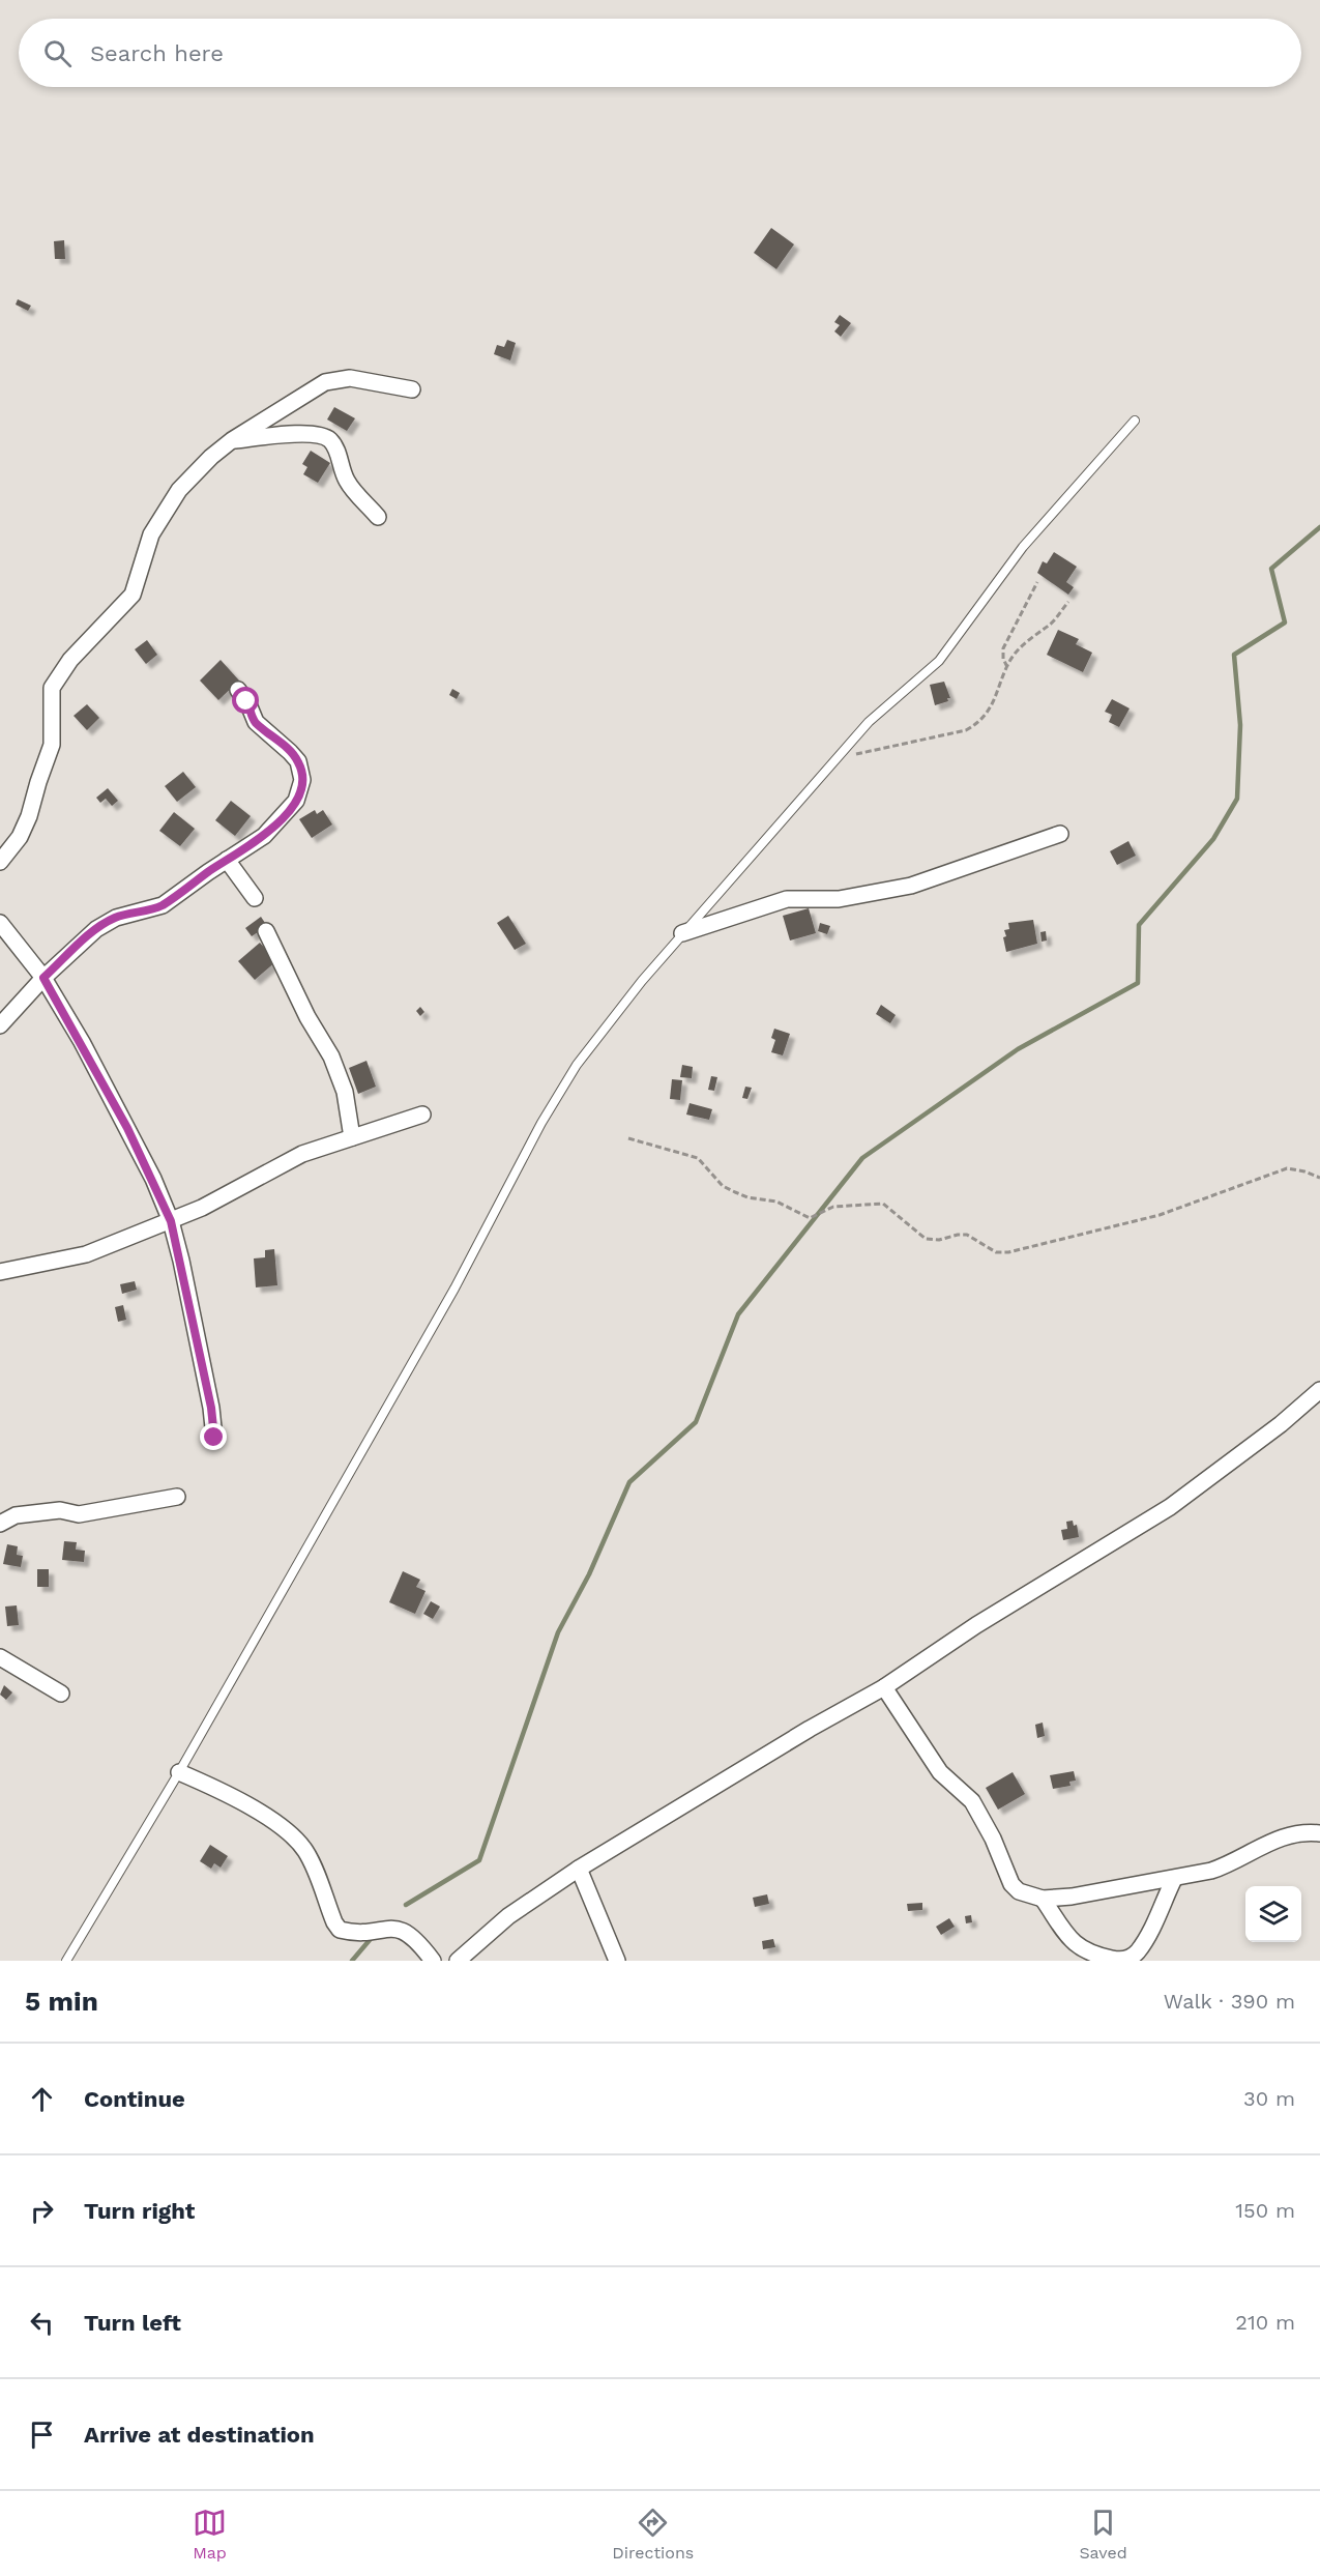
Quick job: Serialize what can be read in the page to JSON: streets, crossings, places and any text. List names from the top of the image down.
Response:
{
  "page": {
    "search": "Search here",
    "heading": ["5 min", "Walk · 390 m"],
    "list": [
      ["Continue", "30 m"],
      ["Turn right", "150 m"],
      ["Turn left", "210 m"],
      "Arrive at destination"
    ],
    "nav": ["Map", "Directions", "Saved"]
  }
}
